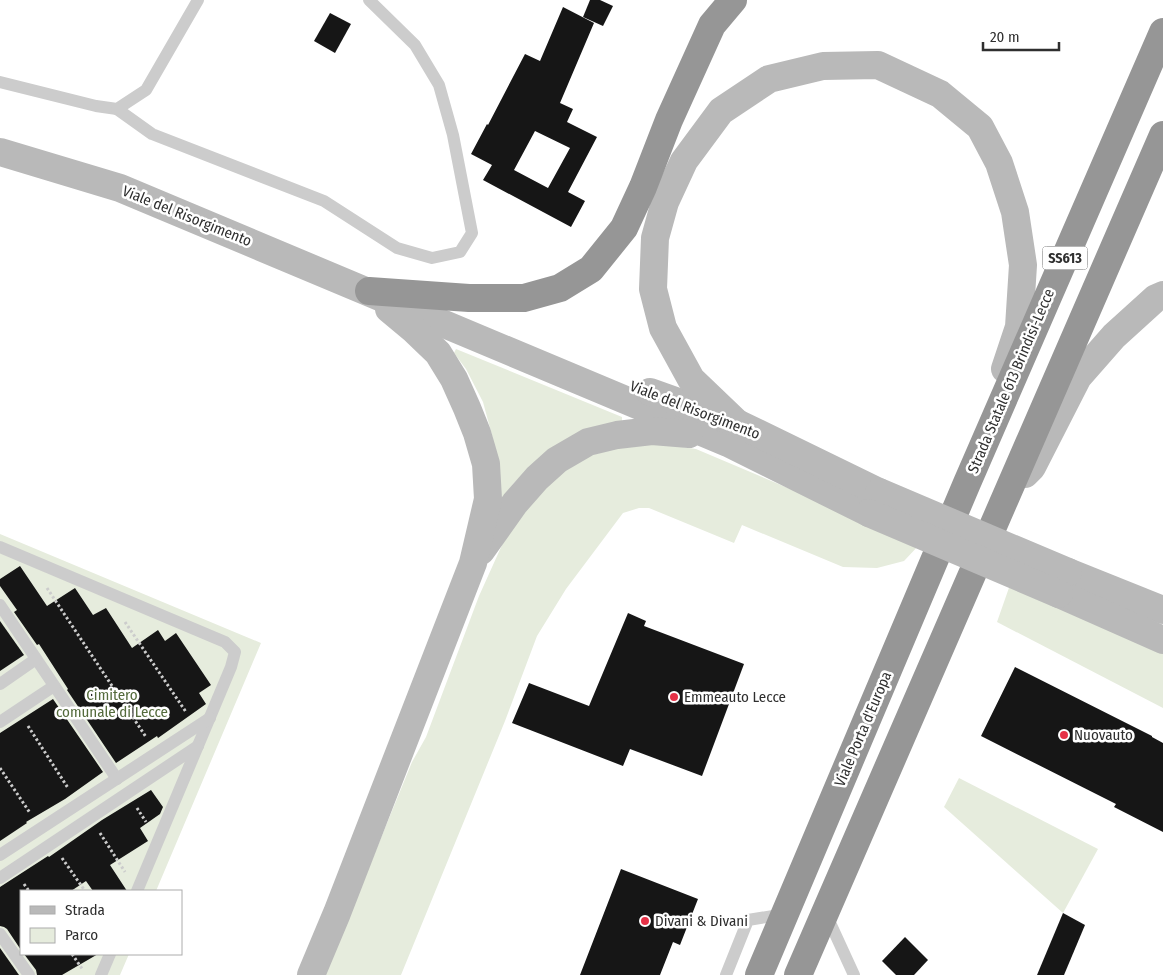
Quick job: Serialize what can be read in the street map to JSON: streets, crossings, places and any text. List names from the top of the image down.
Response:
{
  "streets": {
    "highway": ["SS613", "Strada Statale 613 Brindisi-Lecce", "Viale Porta d'Europa"],
    "main road": ["Viale del Risorgimento"]
  },
  "crossings": [
    ["Strada Statale 613 Brindisi-Lecce", "Viale Porta d'Europa"]
  ],
  "parks": ["Cimitero comunale di Lecce"],
  "places": ["Emmeauto Lecce", "Nuovauto", "Divani & Divani"],
  "legend": ["Strada", "Parco"],
  "scale_bar": "20 m"
}
